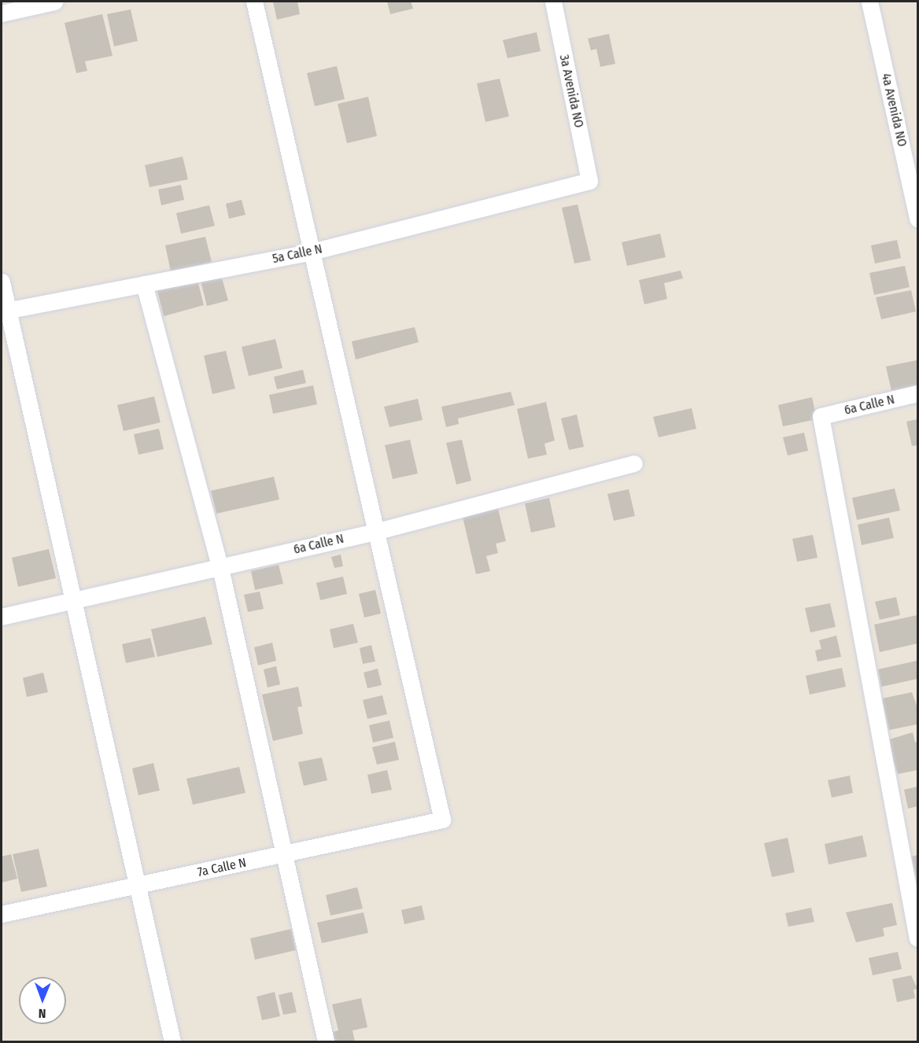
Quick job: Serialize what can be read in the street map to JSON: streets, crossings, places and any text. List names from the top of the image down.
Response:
{
  "streets": {
    "street": [
      "3a Avenida NO",
      "4a Avenida NO",
      "5a Calle N",
      "6a Calle N",
      "7a Calle N"
    ]
  },
  "crossings": [
    ["3a Avenida NO", "5a Calle N"],
    ["6a Calle N", "7a Calle N"]
  ],
  "north": "bottom"
}
